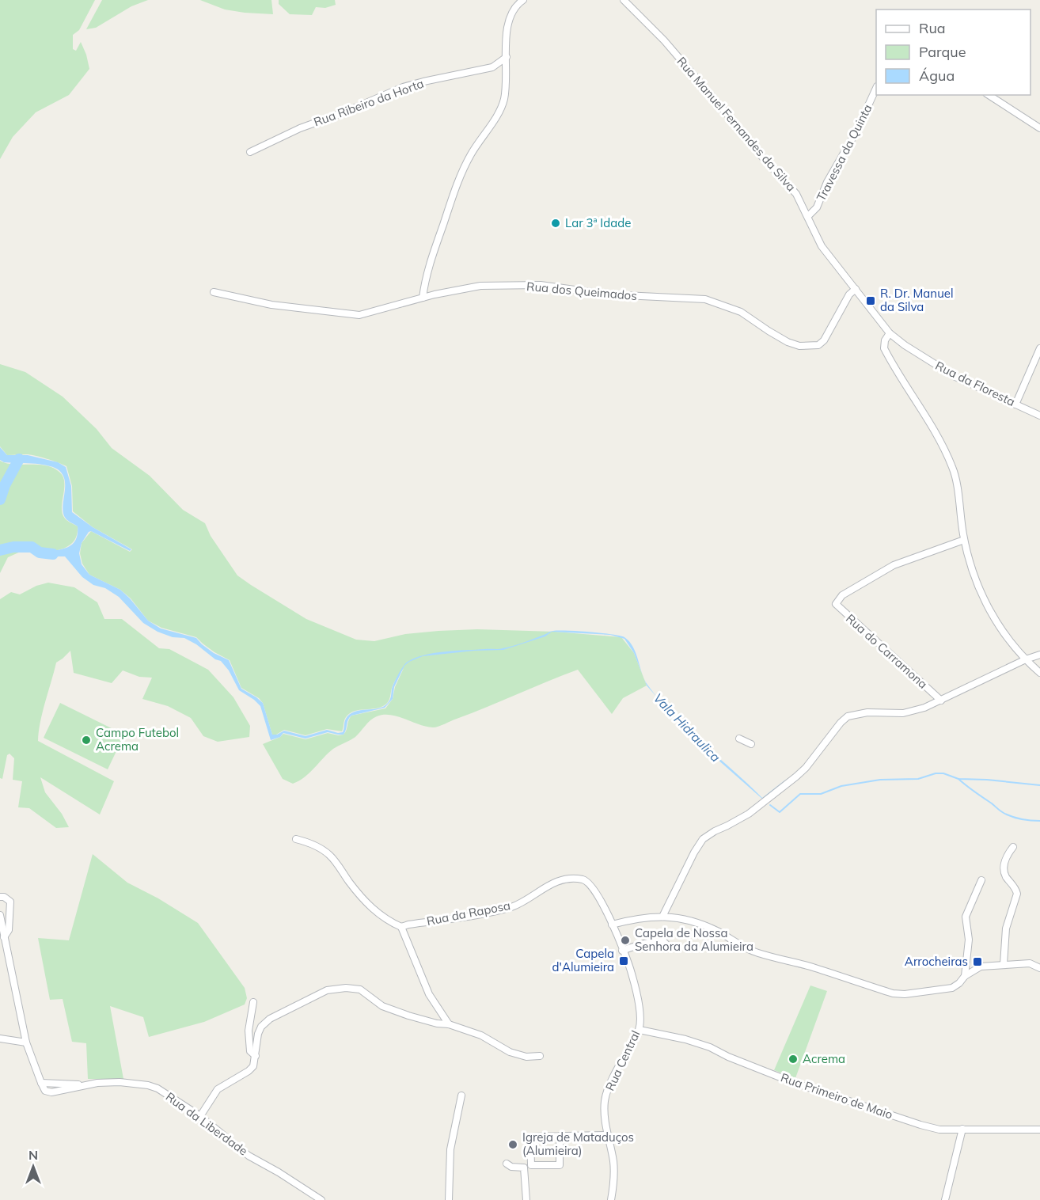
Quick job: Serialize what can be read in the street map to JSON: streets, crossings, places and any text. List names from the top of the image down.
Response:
{
  "streets": {
    "street": [
      "Rua Ribeiro da Horta",
      "Rua Manuel Fernandes da Silva",
      "Travessa da Quinta",
      "Rua dos Queimados",
      "Rua da Floresta",
      "Rua do Carramona",
      "Rua da Raposa",
      "Rua Central",
      "Rua Primeiro de Maio",
      "Rua da Liberdade"
    ]
  },
  "crossings": [
    ["Rua Manuel Fernandes da Silva", "Travessa da Quinta"],
    ["Rua Manuel Fernandes da Silva", "Rua dos Queimados"],
    ["Rua Manuel Fernandes da Silva", "Rua da Floresta"],
    ["Rua da Raposa", "Rua Central"],
    ["Rua Central", "Rua Primeiro de Maio"]
  ],
  "water": ["Vala Hidraulica"],
  "places": {
    "other": [
      "Lar 3ª Idade",
      "Campo Futebol Acrema",
      "Capela de Nossa Senhora da Alumieira",
      "Acrema",
      "Igreja de Mataduços (Alumieira)"
    ],
    "transit": ["R. Dr. Manuel da Silva", "Capela d'Alumieira", "Arrocheiras"]
  },
  "legend": ["Rua", "Parque", "Água"],
  "north": "top"
}
